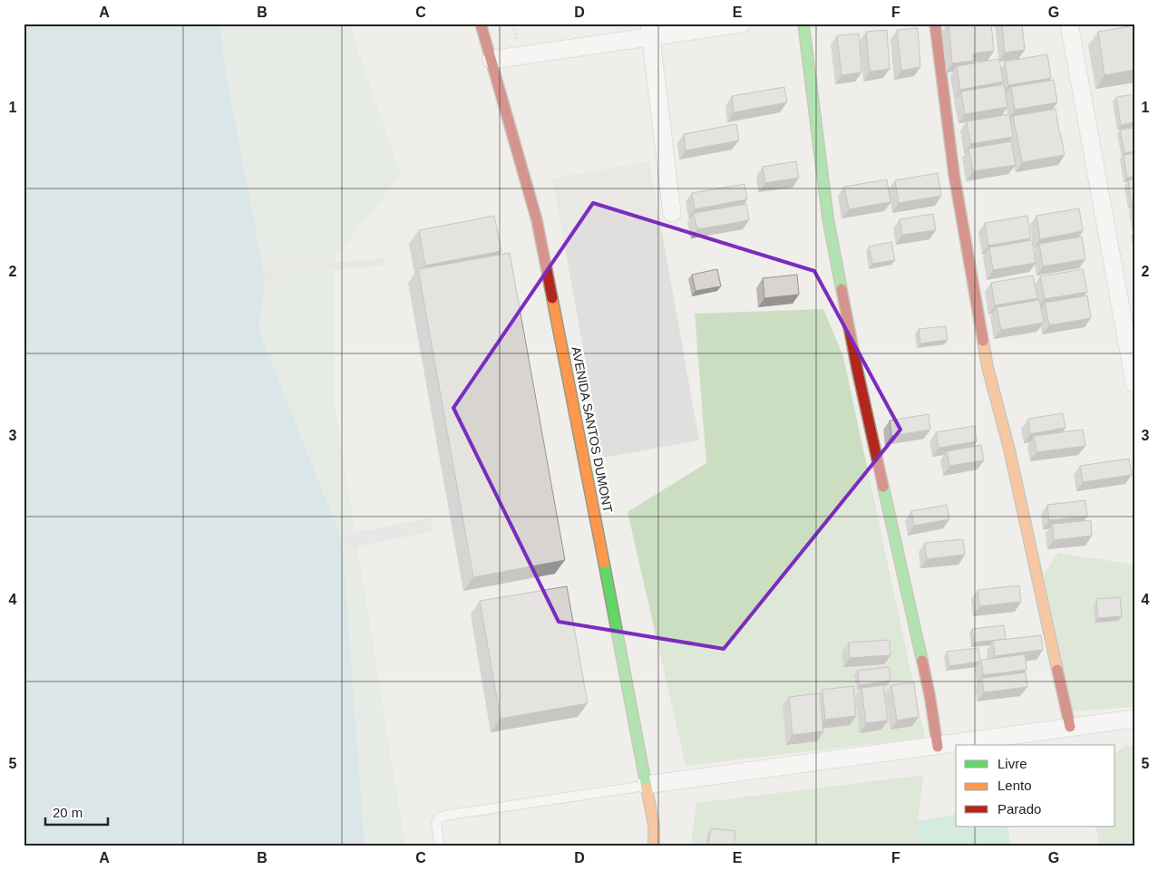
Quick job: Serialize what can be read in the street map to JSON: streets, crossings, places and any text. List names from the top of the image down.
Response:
{
  "streets": {
    "street": ["AVENIDA SANTOS DUMONT"]
  },
  "legend": ["Livre", "Lento", "Parado"],
  "scale_bar": "20 m",
  "grid": {
    "columns": [
      "A",
      "B",
      "C",
      "D",
      "E",
      "F",
      "G"
    ],
    "rows": [
      "1",
      "2",
      "3",
      "4",
      "5"
    ]
  }
}
